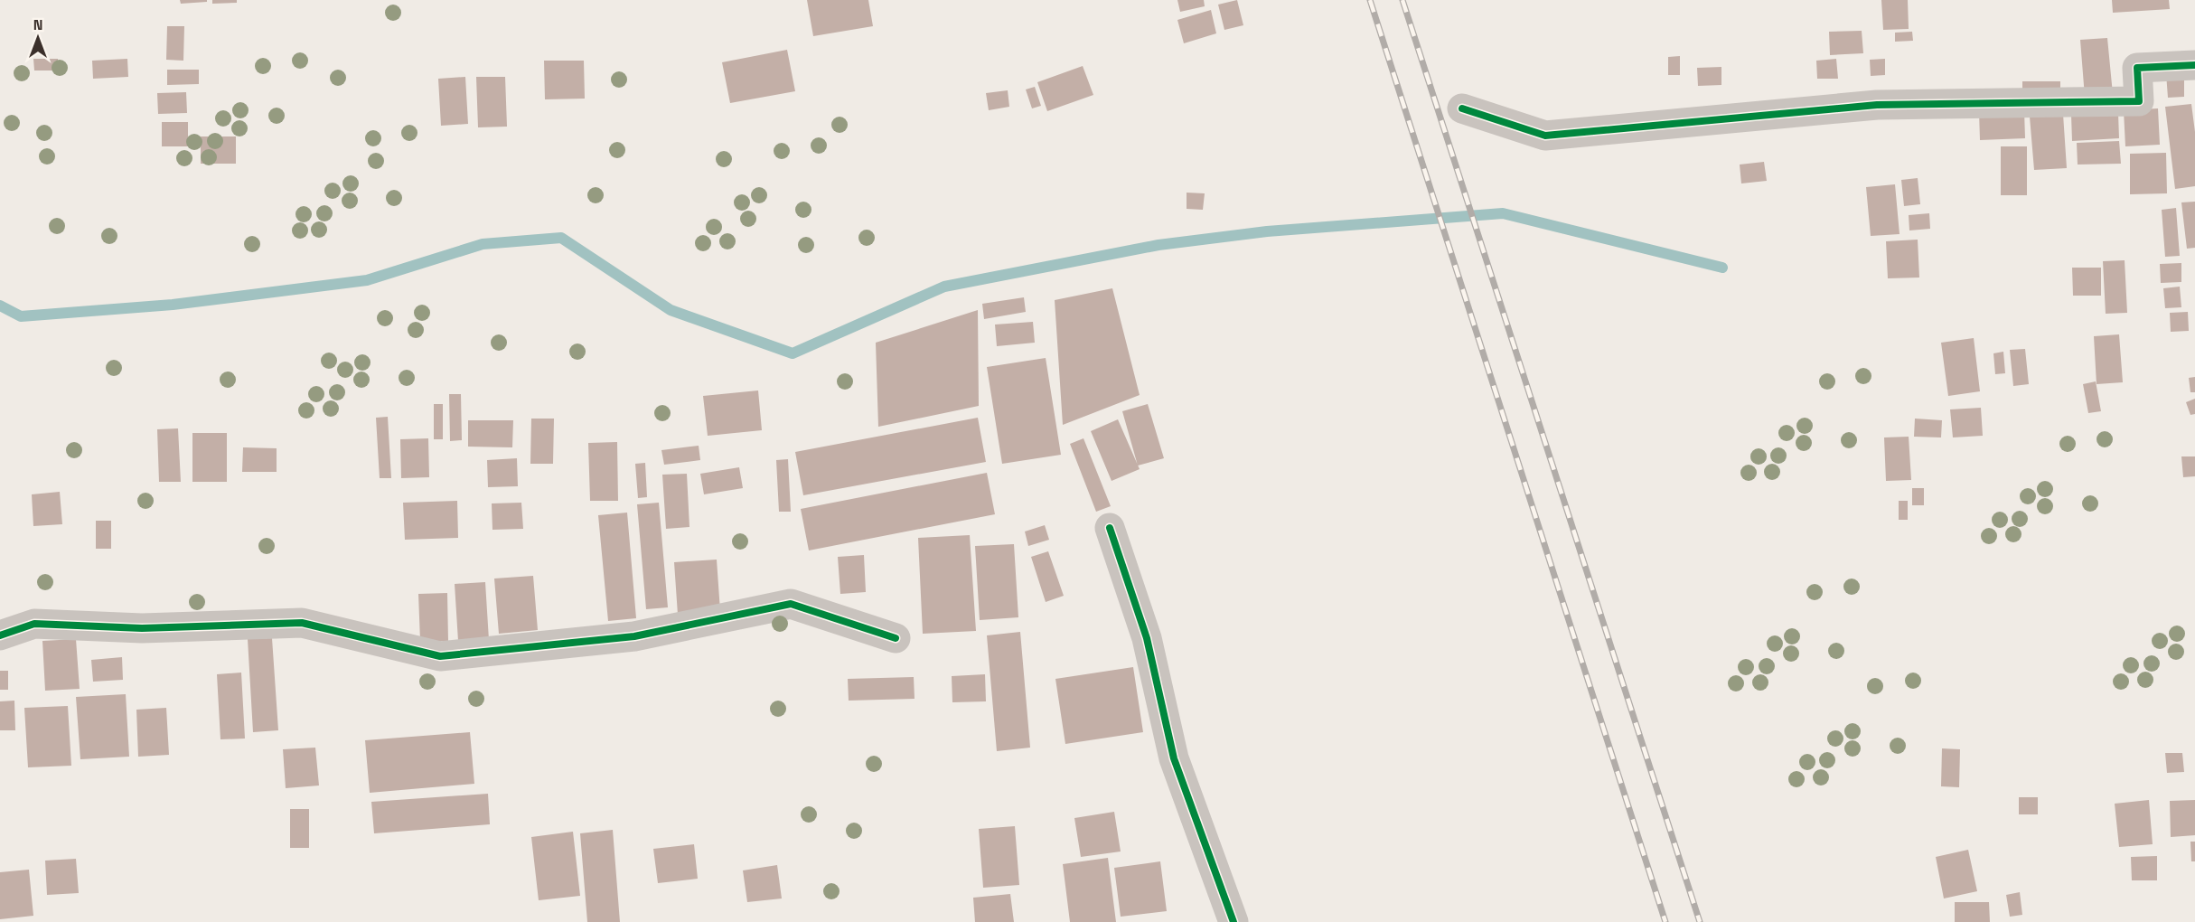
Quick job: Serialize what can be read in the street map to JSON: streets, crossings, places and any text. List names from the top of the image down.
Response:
{
  "north": "top"
}
